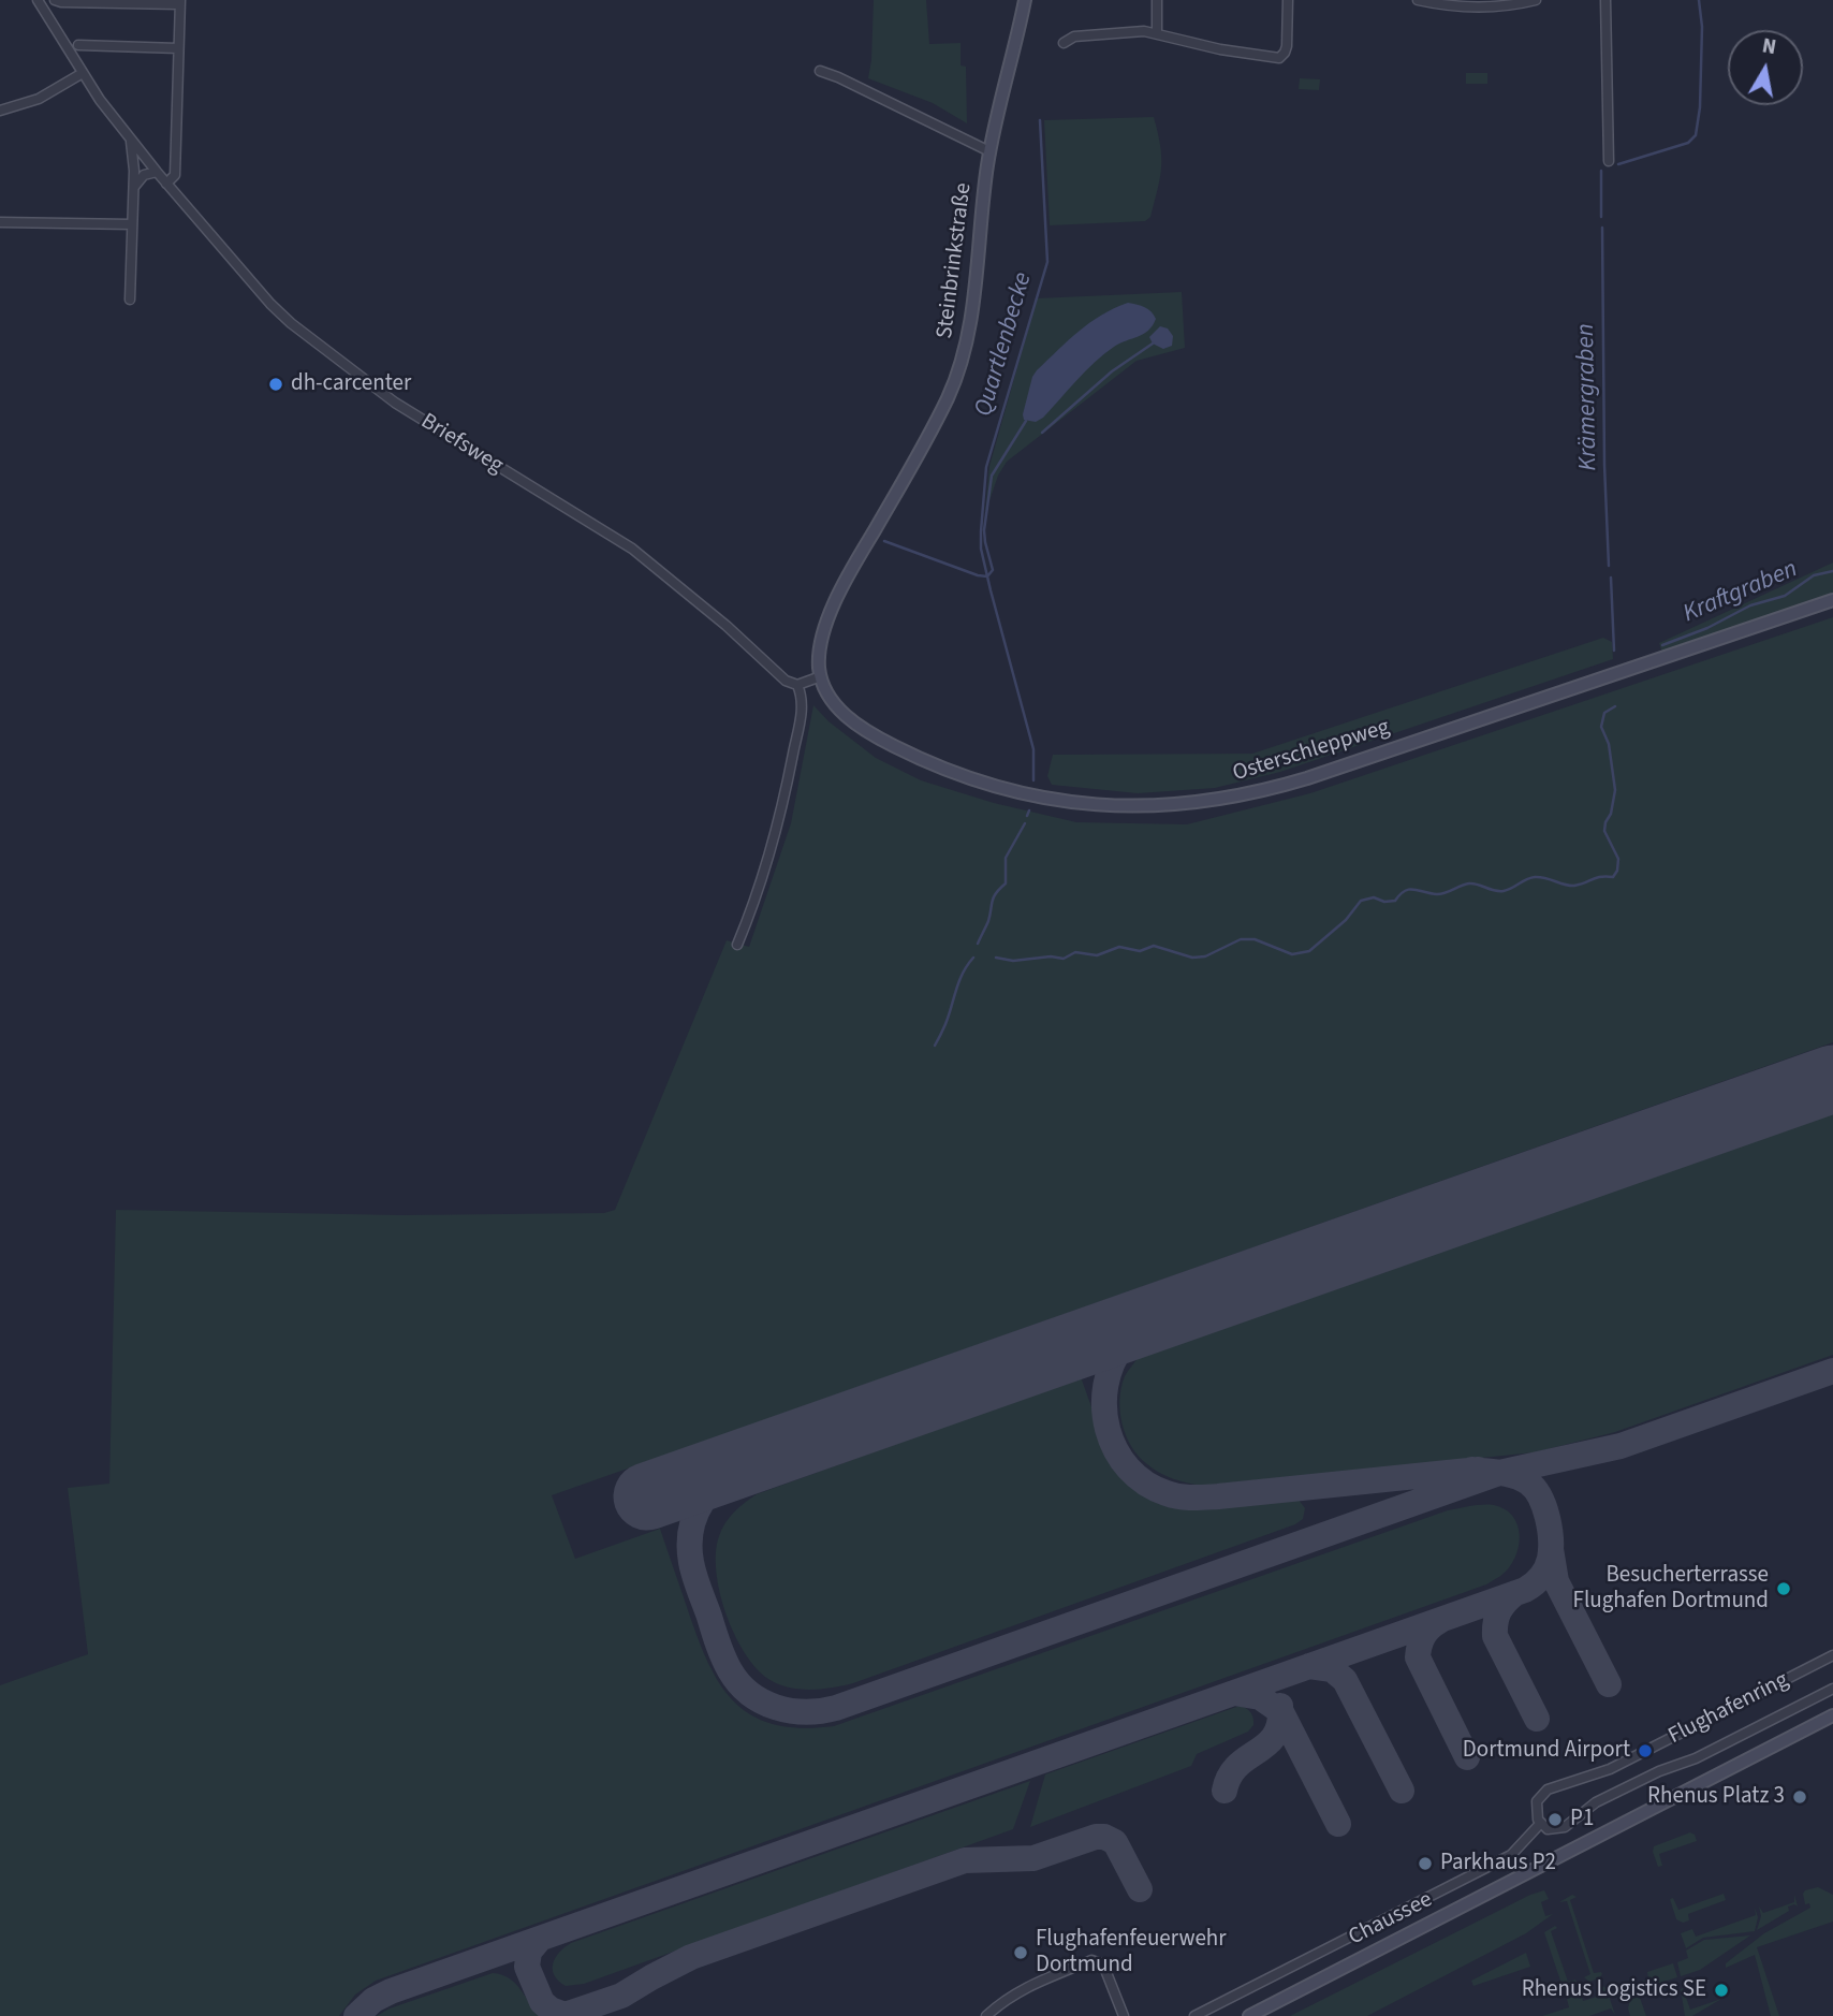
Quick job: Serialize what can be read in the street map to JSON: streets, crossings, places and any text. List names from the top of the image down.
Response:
{
  "streets": {
    "street": [
      "Steinbrinkstraße",
      "Briefsweg",
      "Osterschleppweg",
      "Flughafenring",
      "Chaussee"
    ]
  },
  "crossings": [
    ["Steinbrinkstraße", "Osterschleppweg"]
  ],
  "water": ["Quartlenbecke", "Krämergraben", "Kraftgraben"],
  "places": [
    "dh-carcenter",
    "Besucherterrasse Flughafen Dortmund",
    "Dortmund Airport",
    "Rhenus Platz 3",
    "P1",
    "Parkhaus P2",
    "Flughafenfeuerwehr Dortmund",
    "Rhenus Logistics SE"
  ],
  "north": "top"
}
